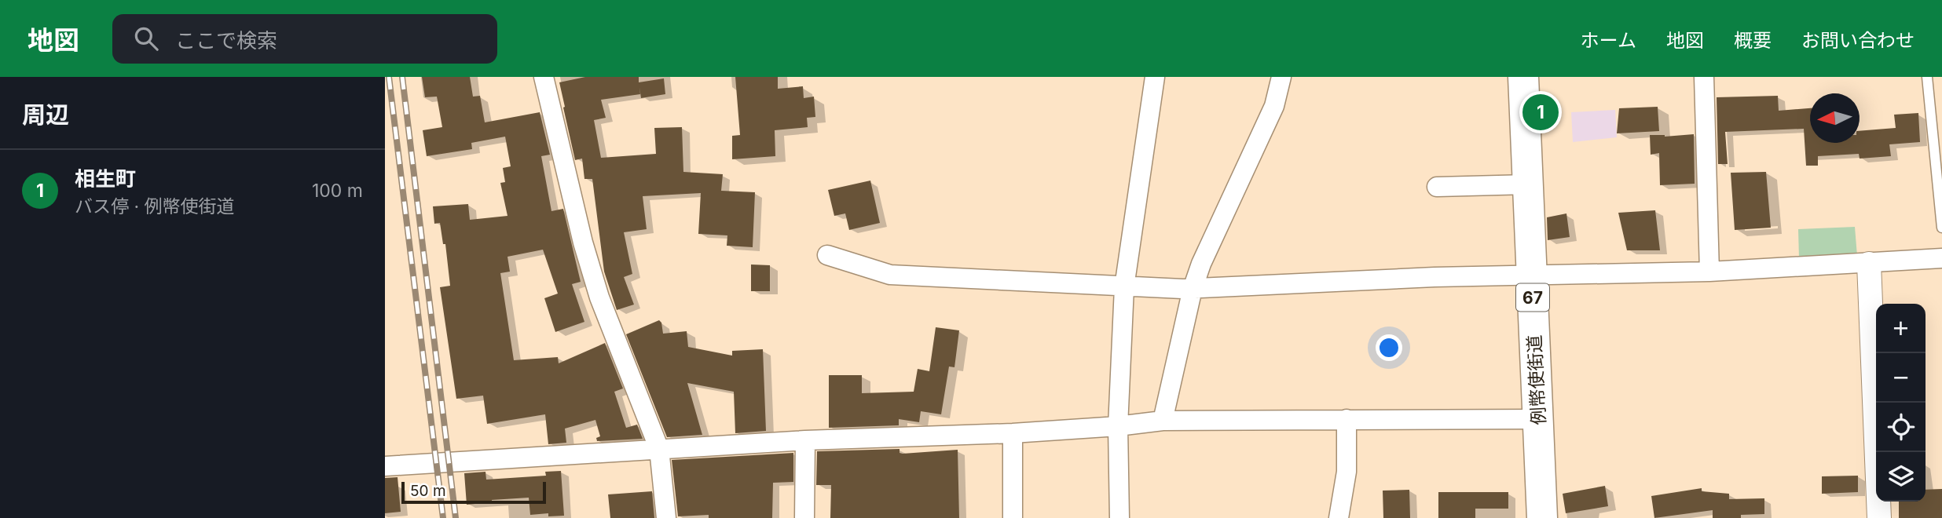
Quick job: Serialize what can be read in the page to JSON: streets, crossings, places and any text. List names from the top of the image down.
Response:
{
  "streets": {
    "main road": ["67", "例幣使街道"]
  },
  "scale_bar": "50 m",
  "north": "left",
  "page": {
    "header": "地図",
    "search": "ここで検索",
    "nav": [
      "ホーム",
      "地図",
      "概要",
      "お問い合わせ"
    ],
    "heading": "周辺",
    "pins": "1",
    "list": [
      {
        "mark": "1",
        "name": "相生町",
        "note": "バス停 · 例幣使街道",
        "value": "100 m"
      }
    ],
    "map_buttons": ["+", "−"],
    "scale": "50 m"
  }
}
